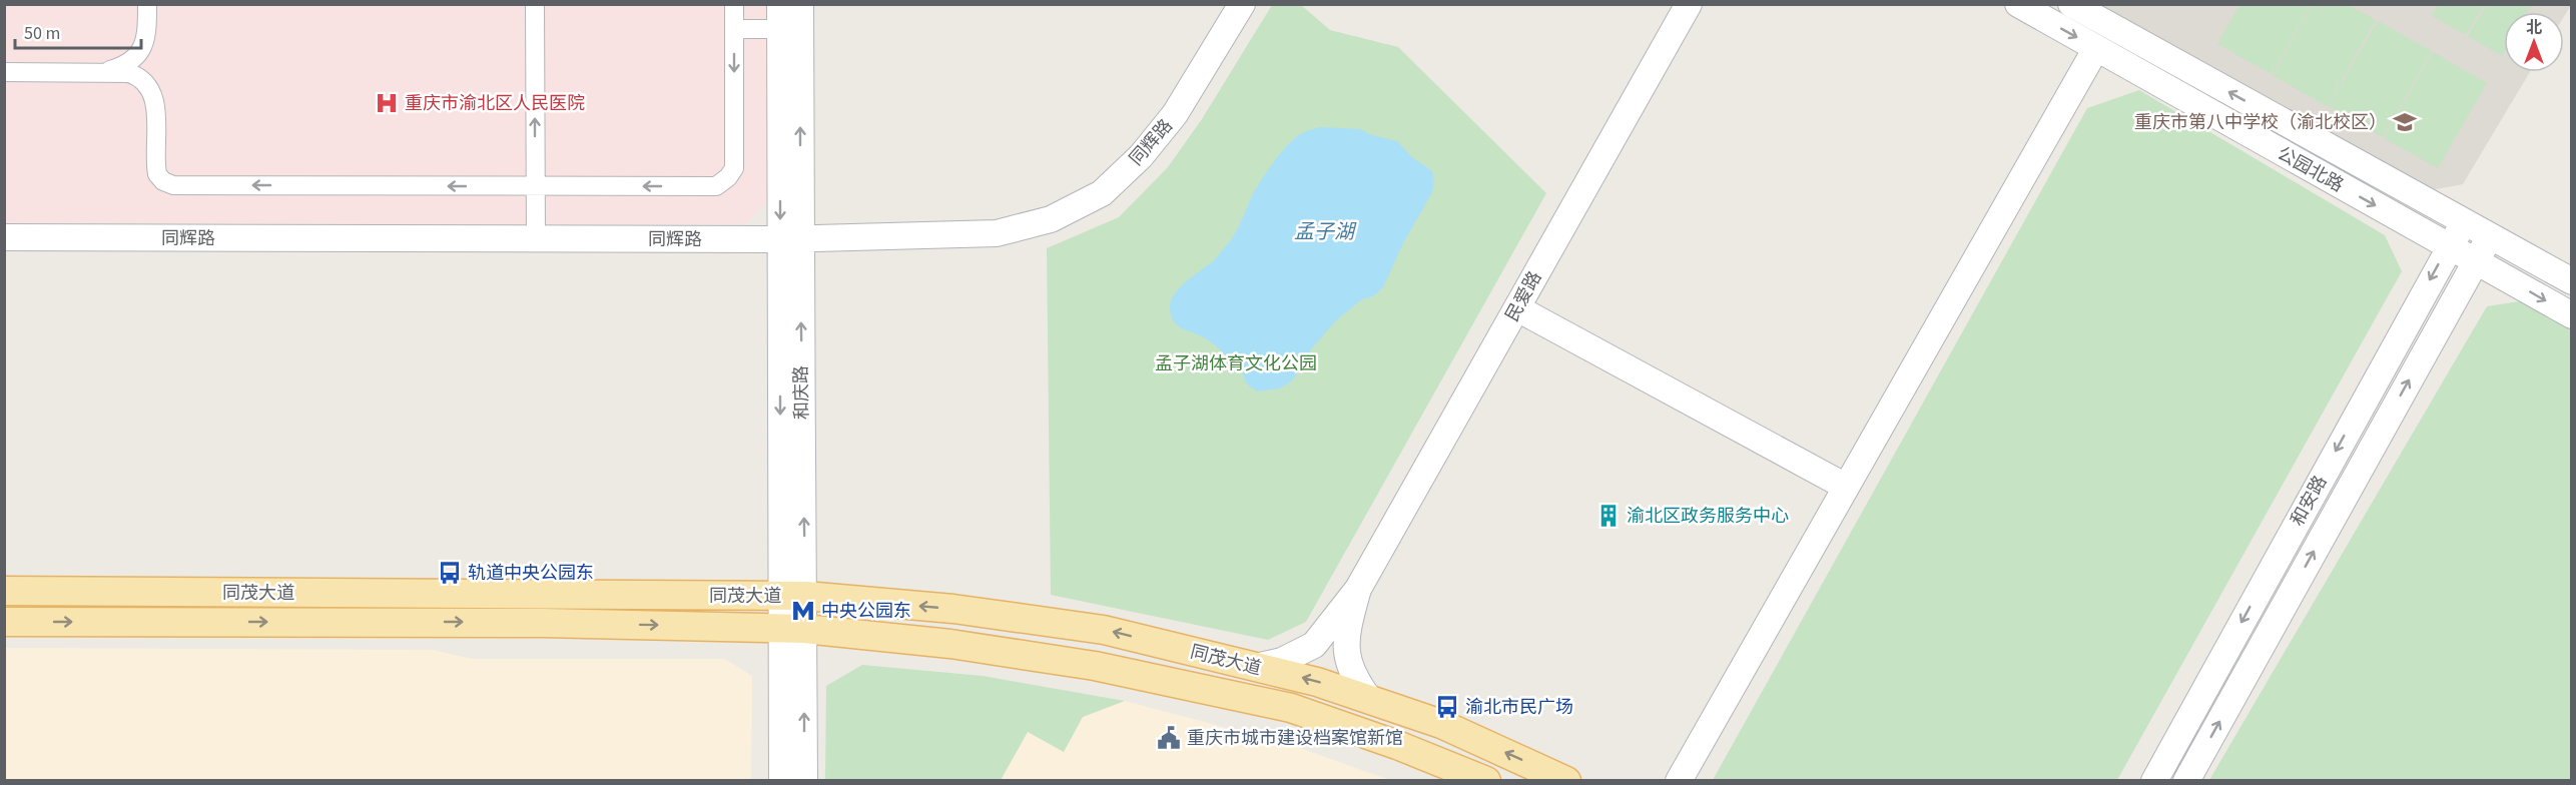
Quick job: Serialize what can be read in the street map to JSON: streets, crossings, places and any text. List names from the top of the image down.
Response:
{
  "streets": {
    "main road": ["同茂大道"],
    "street": [
      "同辉路",
      "公园北路",
      "民爱路",
      "和庆路",
      "和安路"
    ]
  },
  "crossings": [
    ["同辉路", "和庆路"],
    ["公园北路", "和安路"],
    ["和庆路", "同茂大道"]
  ],
  "water": ["孟子湖"],
  "parks": ["孟子湖体育文化公园"],
  "places": {
    "hospital": ["重庆市渝北区人民医院"],
    "school or university": ["重庆市第八中学校（渝北校区）"],
    "building": ["渝北区政务服务中心"],
    "bus stop": ["轨道中央公园东", "渝北市民广场"],
    "metro station": ["中央公园东"],
    "public building": ["重庆市城市建设档案馆新馆"]
  },
  "scale_bar": "50 m",
  "north": "top"
}
